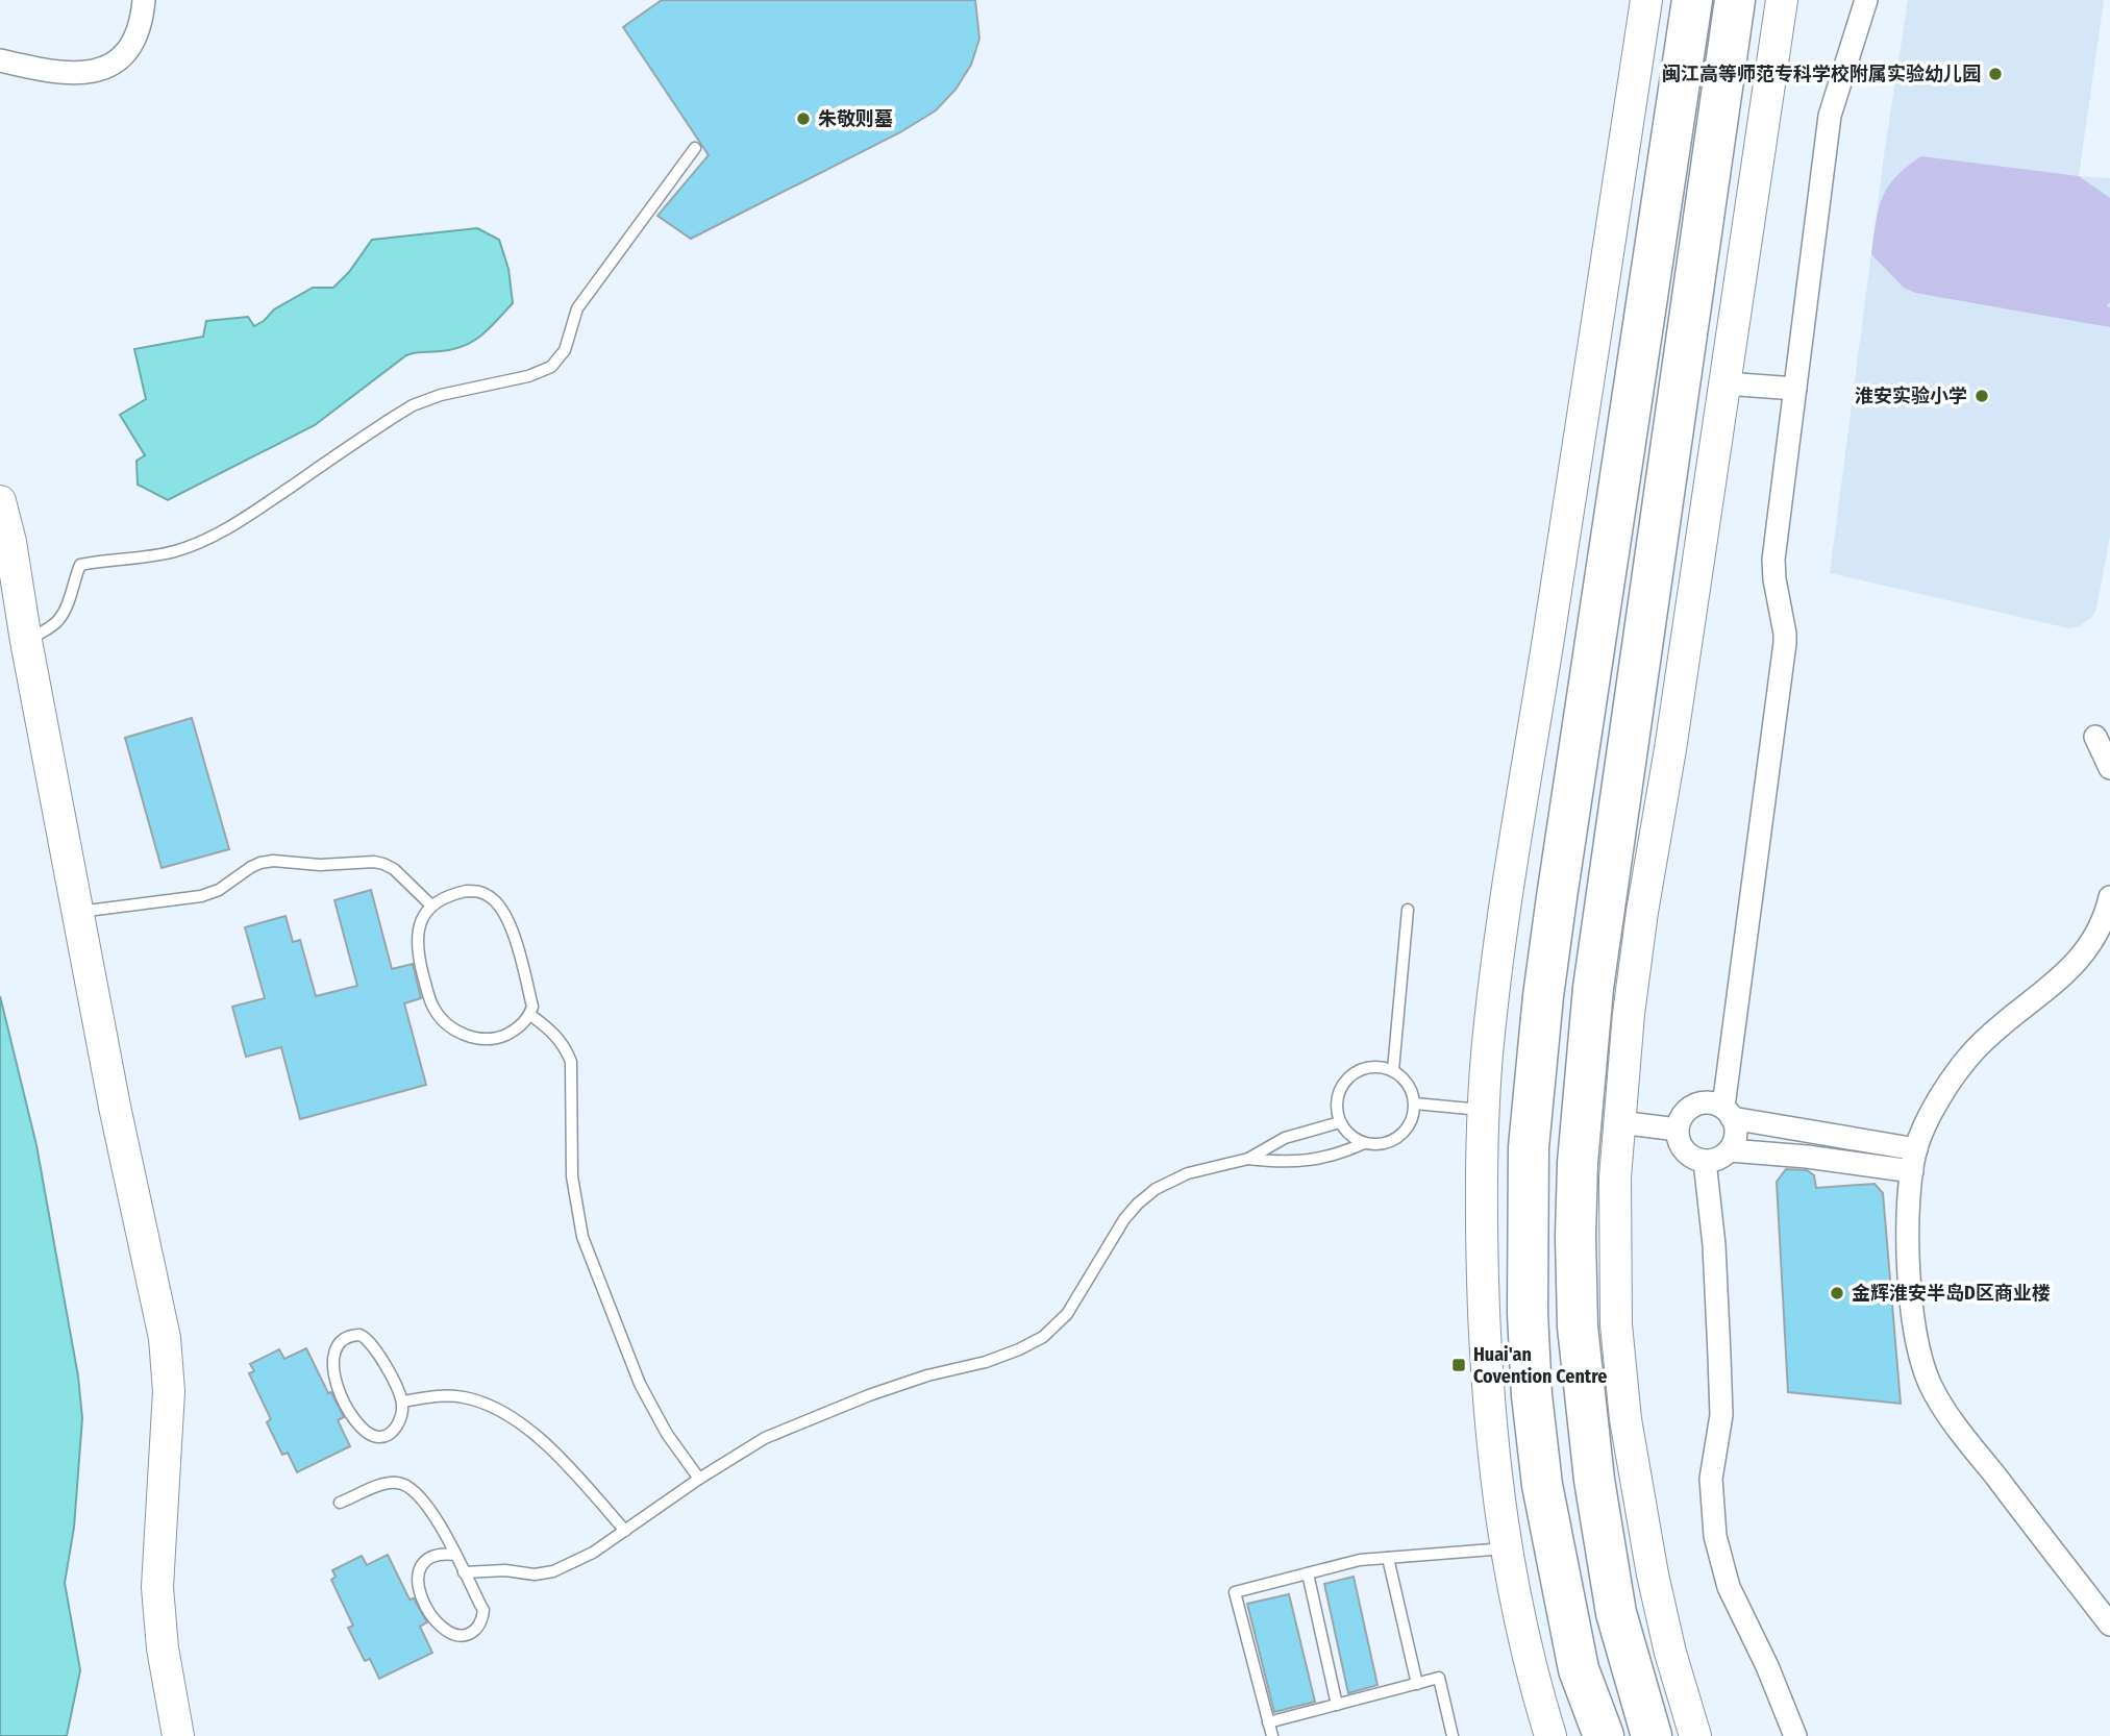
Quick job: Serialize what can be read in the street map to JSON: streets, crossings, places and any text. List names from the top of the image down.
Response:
{
  "places": {
    "other": [
      "闽江高等师范专科学校附属实验幼儿园",
      "朱敬则墓",
      "淮安实验小学",
      "金辉淮安半岛D区商业楼"
    ],
    "transit": ["Huai'an Covention Centre"]
  }
}
